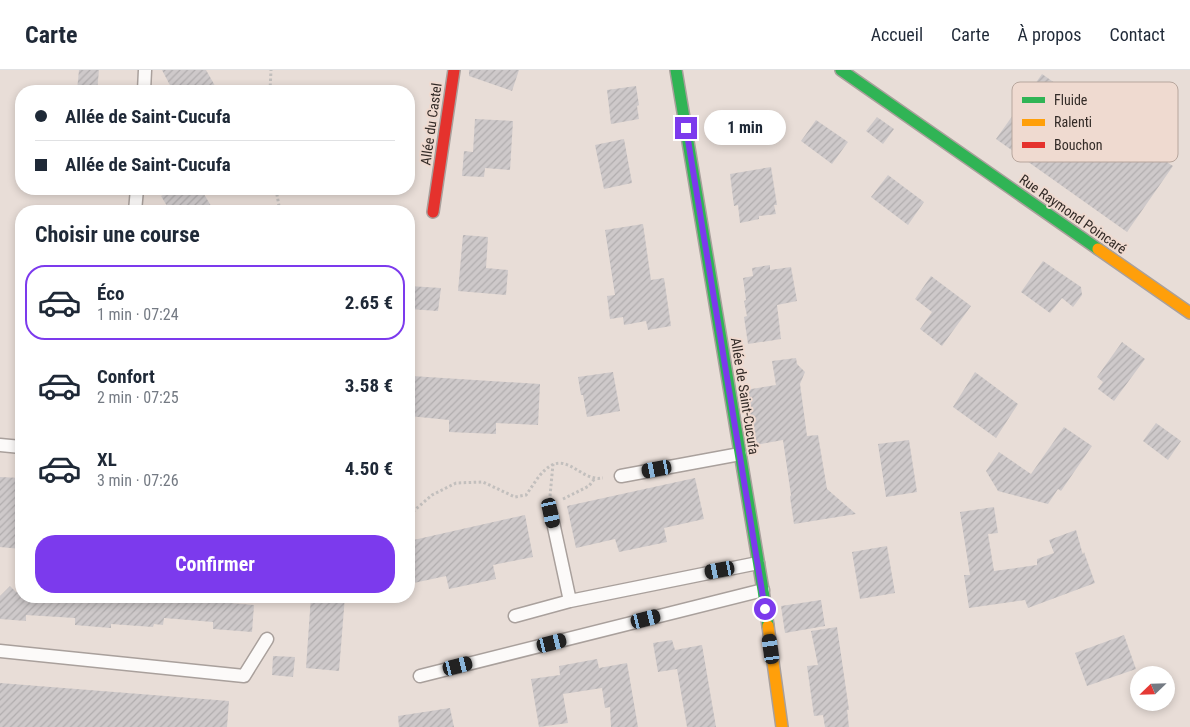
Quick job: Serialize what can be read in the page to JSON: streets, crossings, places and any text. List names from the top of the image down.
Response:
{
  "streets": {
    "street": ["Allée du Castel", "Rue Raymond Poincaré", "Allée de Saint-Cucufa"]
  },
  "legend": ["Fluide", "Ralenti", "Bouchon"],
  "north": "bottom left",
  "page": {
    "header": "Carte",
    "nav": [
      "Accueil",
      "Carte",
      "À propos",
      "Contact"
    ],
    "banner": ["Allée de Saint-Cucufa", "Allée de Saint-Cucufa"],
    "bubble": "1 min",
    "heading": "Choisir une course",
    "list": [
      {
        "name": "Éco",
        "note": "1 min · 07:24",
        "value": "2.65 €"
      },
      {
        "name": "Confort",
        "note": "2 min · 07:25",
        "value": "3.58 €"
      },
      {
        "name": "XL",
        "note": "3 min · 07:26",
        "value": "4.50 €"
      }
    ],
    "buttons": "Confirmer"
  }
}
